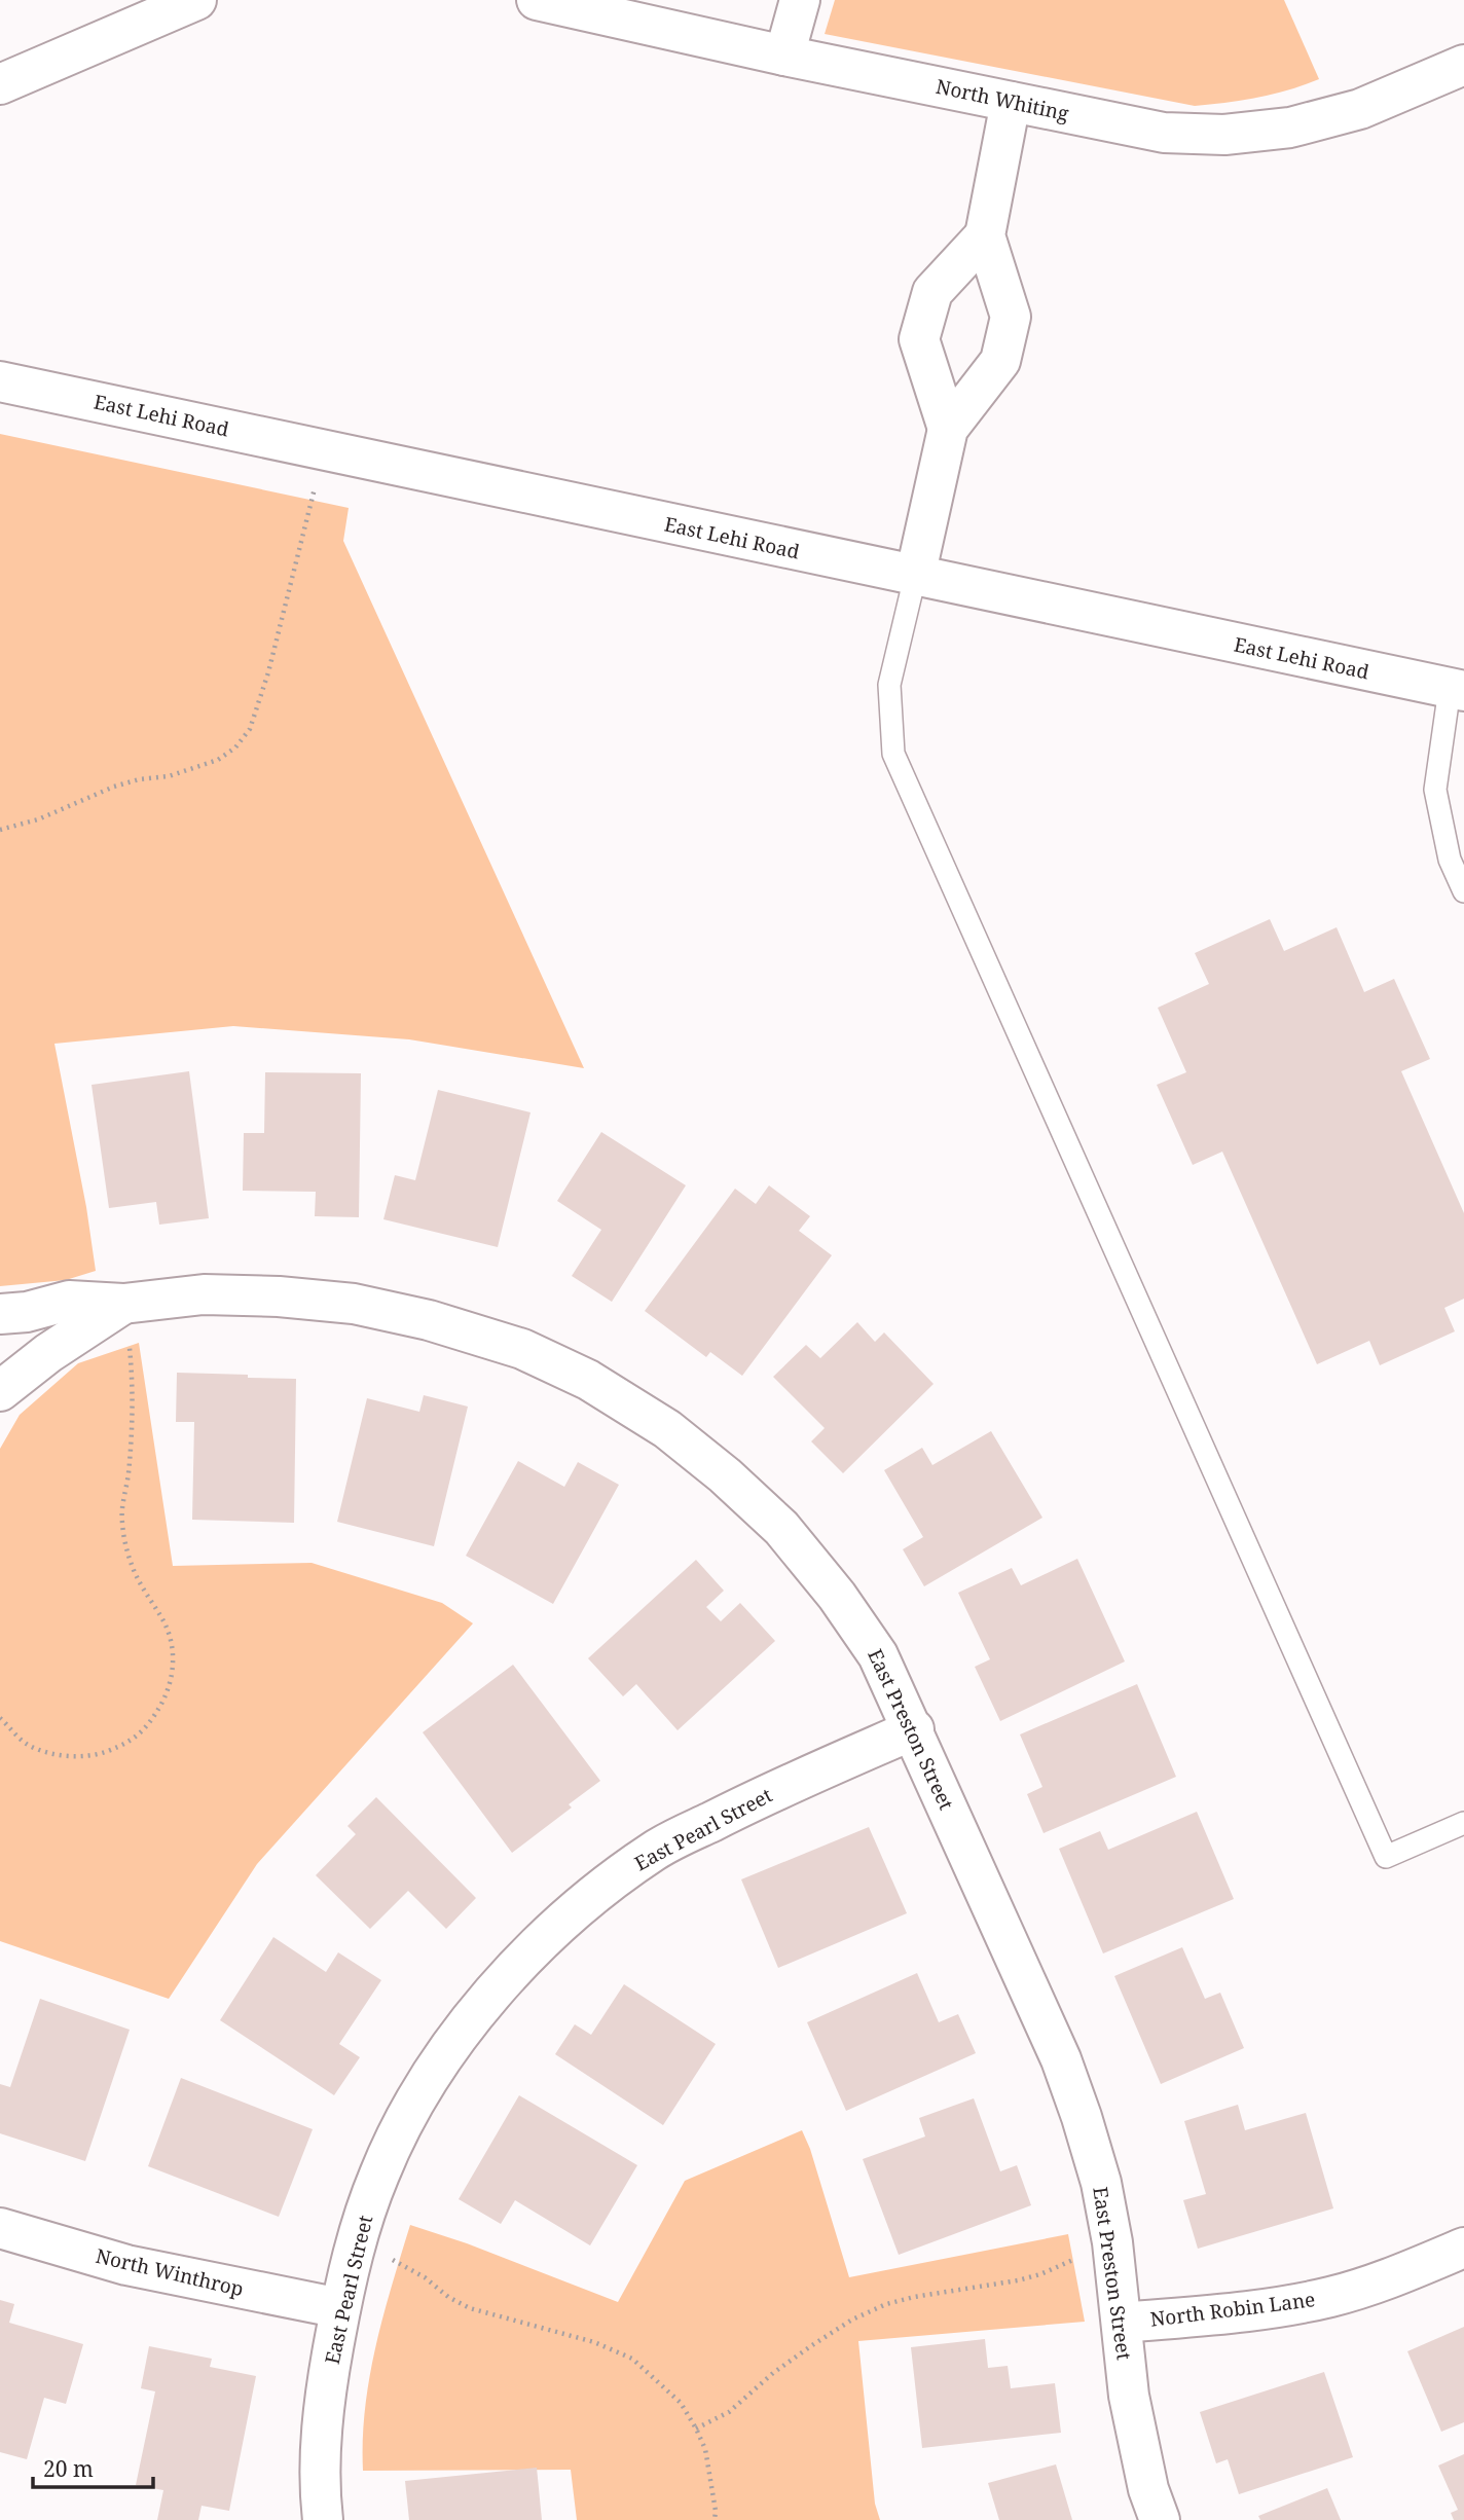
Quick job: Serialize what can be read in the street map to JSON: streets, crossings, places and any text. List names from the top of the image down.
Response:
{
  "streets": {
    "street": [
      "North Whiting",
      "East Lehi Road",
      "East Preston Street",
      "East Pearl Street",
      "North Winthrop",
      "North Robin Lane"
    ]
  },
  "crossings": [
    ["East Preston Street", "East Pearl Street"],
    ["East Preston Street", "North Robin Lane"],
    ["East Pearl Street", "North Winthrop"]
  ],
  "scale_bar": "20 m"
}
